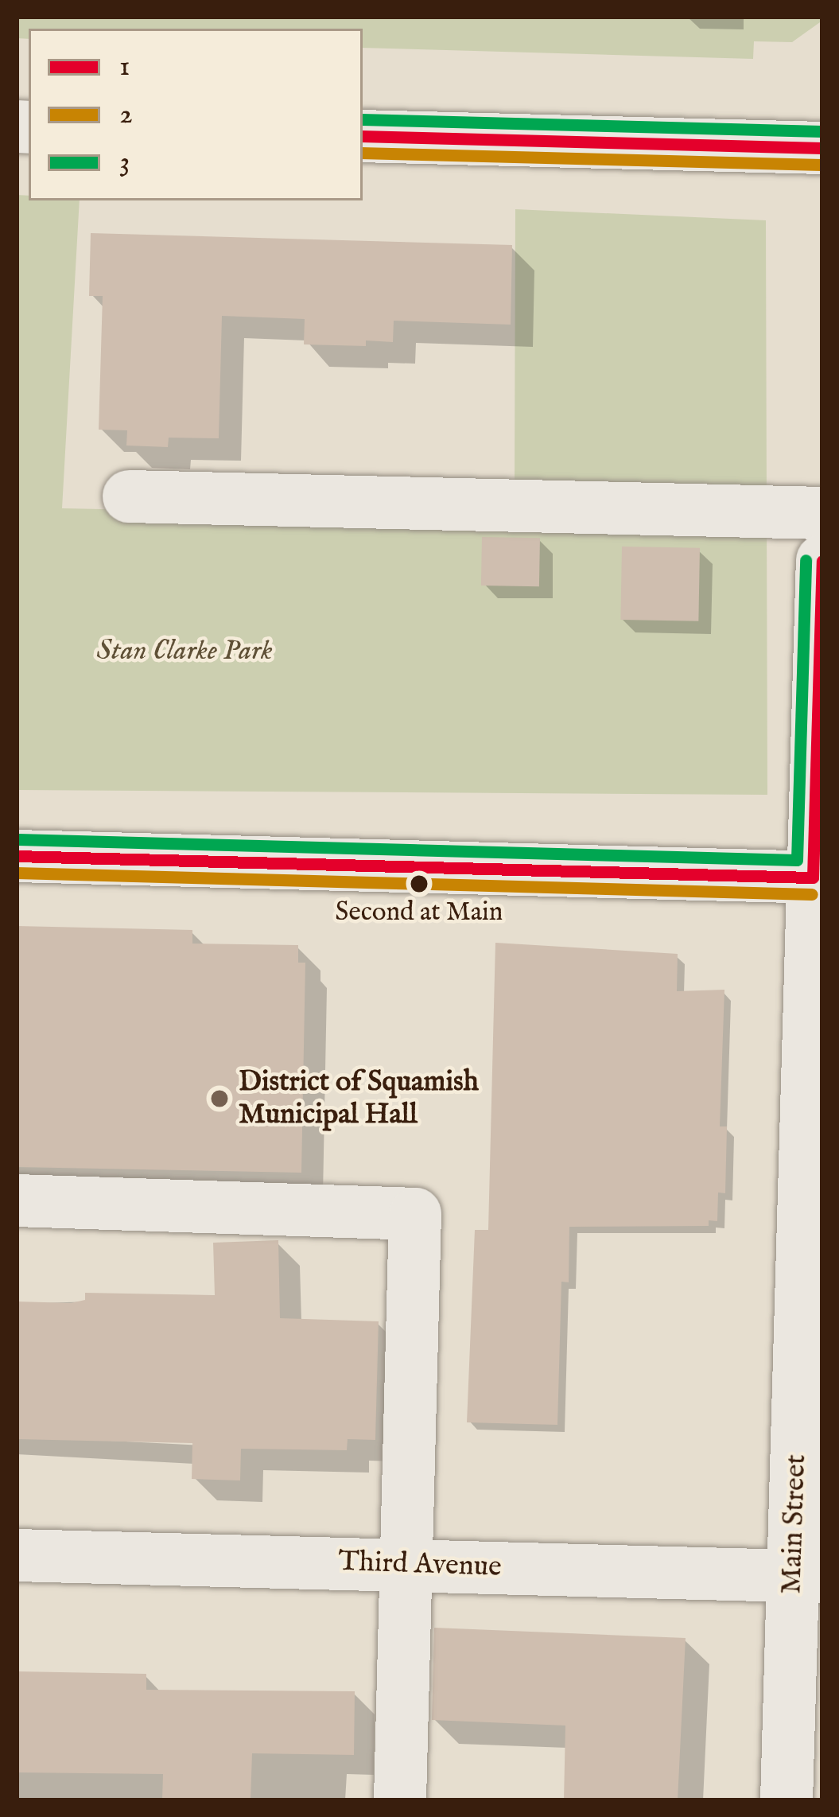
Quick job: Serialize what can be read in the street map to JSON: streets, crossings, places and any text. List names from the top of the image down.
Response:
{
  "streets": {
    "street": ["Main Street", "Third Avenue"]
  },
  "crossings": [
    ["Main Street", "Third Avenue"]
  ],
  "parks": ["Stan Clarke Park"],
  "places": ["Second at Main", "District of Squamish Municipal Hall"],
  "lines": ["transit line 3", "transit line 1", "transit line 2"],
  "legend": ["1", "2", "3"]
}
